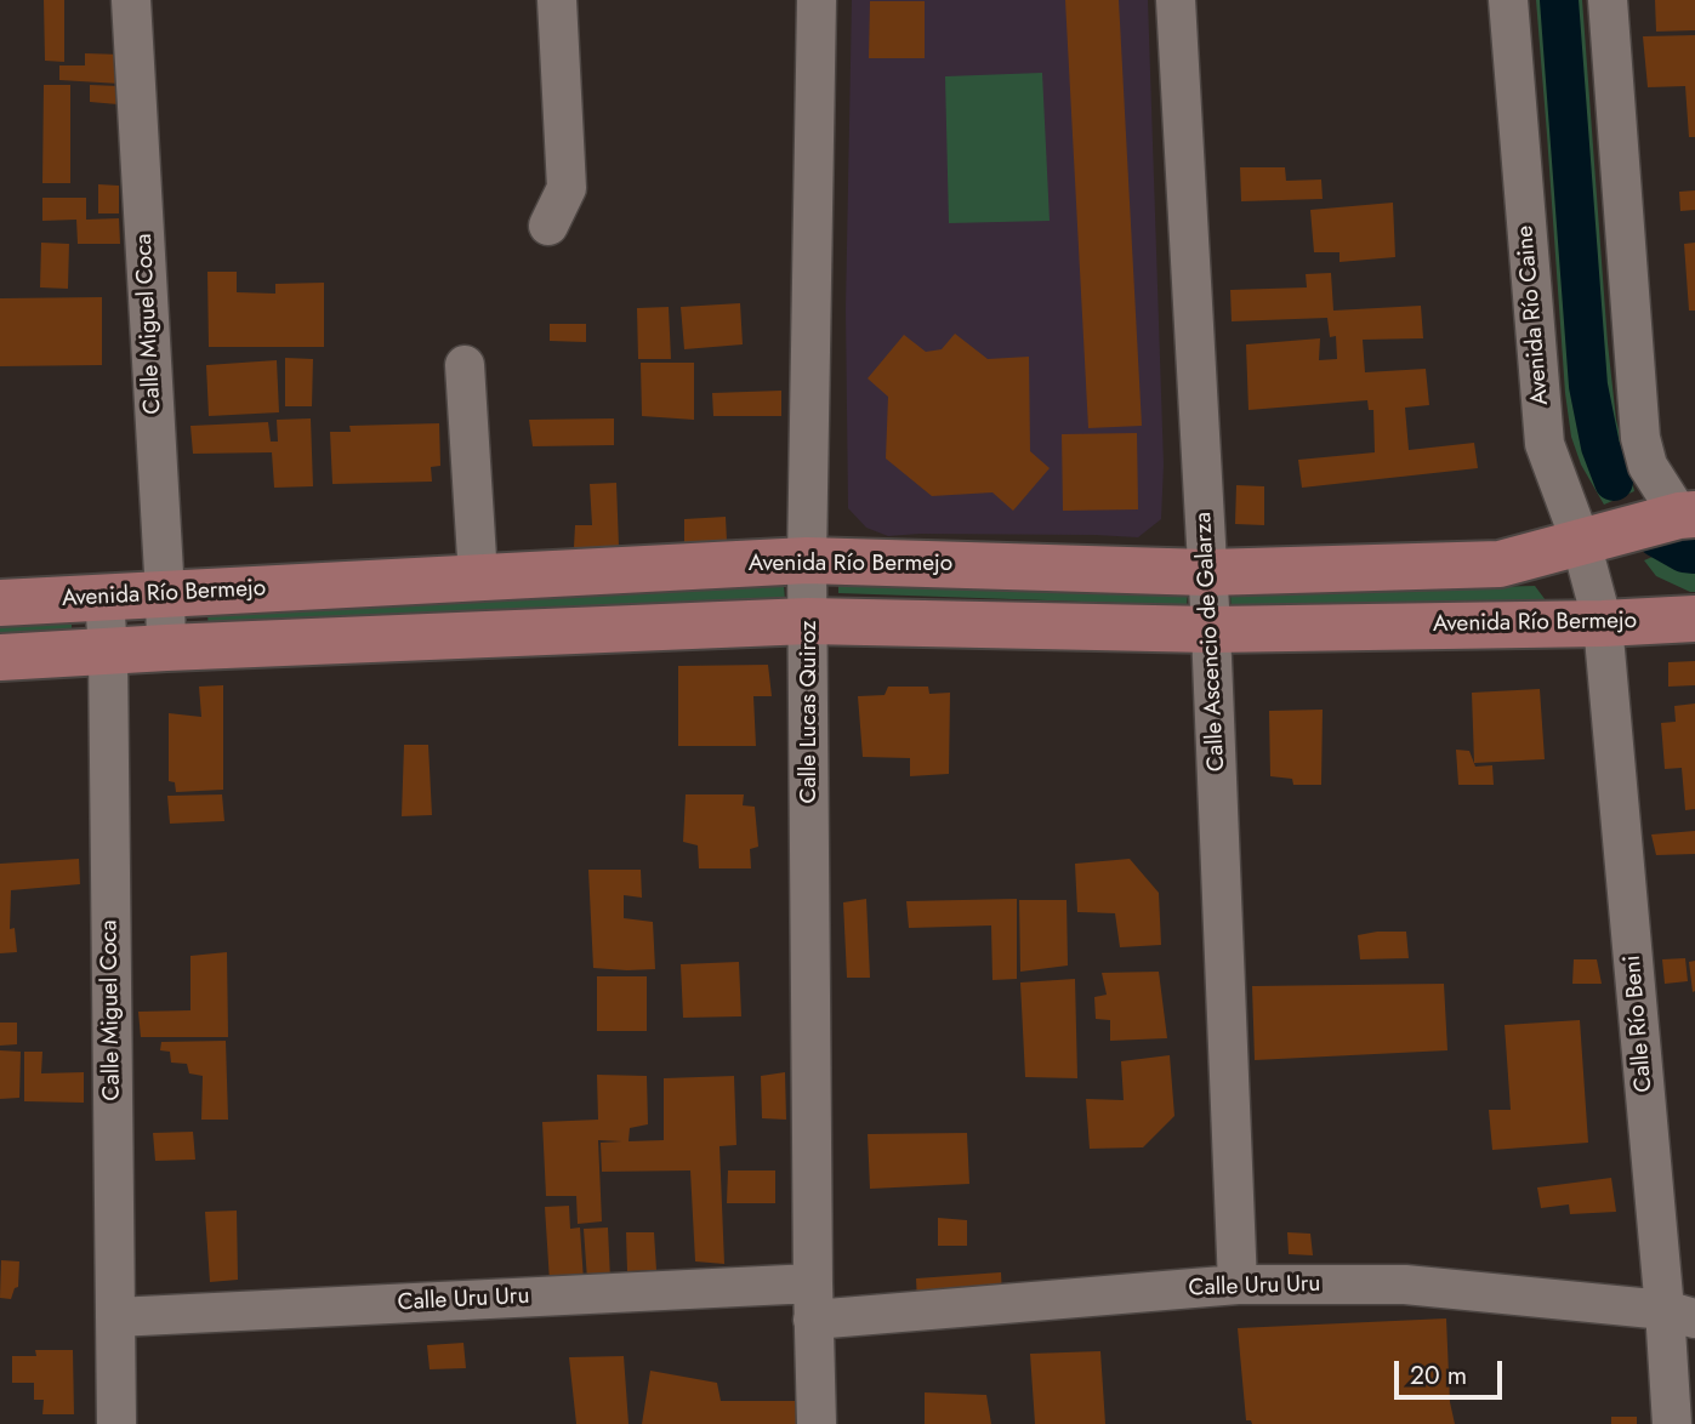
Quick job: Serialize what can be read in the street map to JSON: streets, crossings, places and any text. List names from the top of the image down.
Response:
{
  "streets": {
    "main road": ["Avenida Río Bermejo"],
    "street": [
      "Avenida Río Caine",
      "Calle Miguel Coca",
      "Calle Ascencio de Galarza",
      "Calle Lucas Quiroz",
      "Calle Río Beni",
      "Calle Uru Uru"
    ]
  },
  "crossings": [
    ["Avenida Río Caine", "Avenida Río Bermejo"],
    ["Avenida Río Caine", "Calle Río Beni"],
    ["Calle Miguel Coca", "Avenida Río Bermejo"],
    ["Calle Miguel Coca", "Calle Uru Uru"],
    ["Avenida Río Bermejo", "Calle Ascencio de Galarza"],
    ["Avenida Río Bermejo", "Calle Lucas Quiroz"],
    ["Avenida Río Bermejo", "Calle Río Beni"],
    ["Calle Ascencio de Galarza", "Calle Uru Uru"],
    ["Calle Lucas Quiroz", "Calle Uru Uru"],
    ["Calle Río Beni", "Calle Uru Uru"]
  ],
  "scale_bar": "20 m"
}
